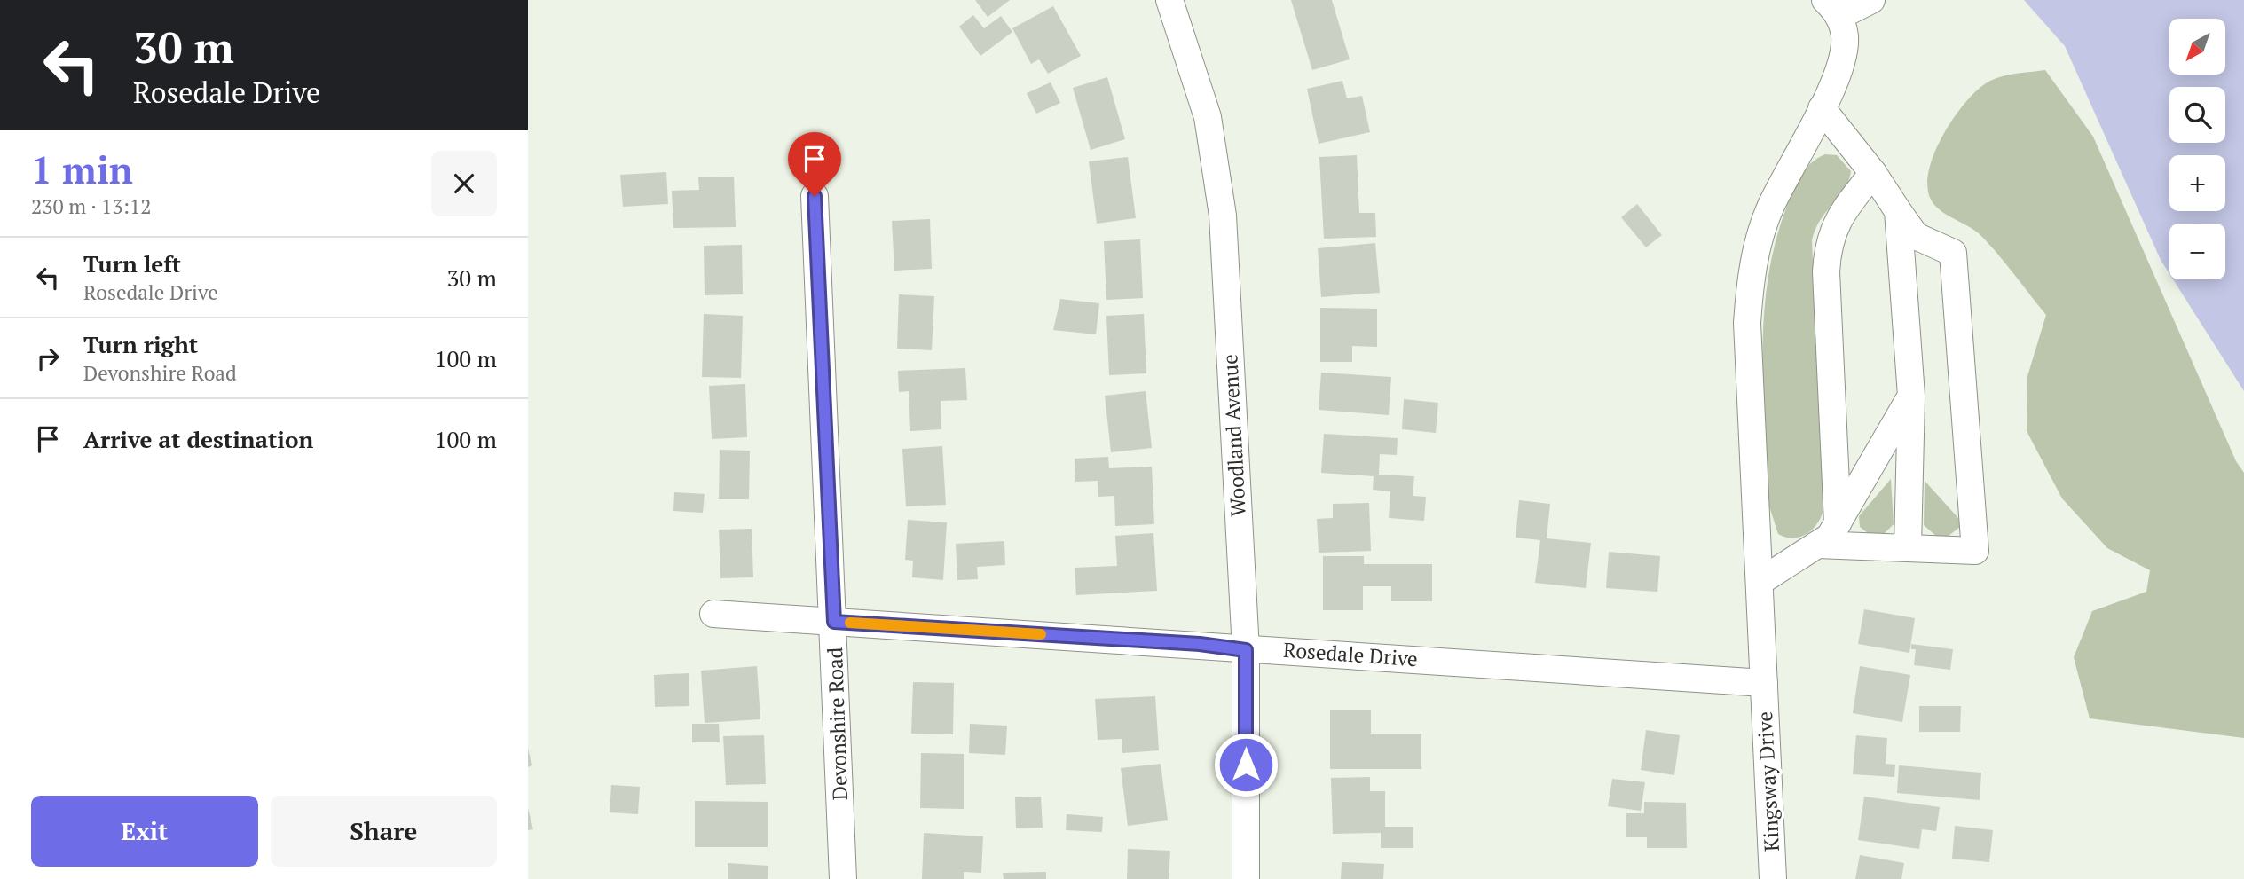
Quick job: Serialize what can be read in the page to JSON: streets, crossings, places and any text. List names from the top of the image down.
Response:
{
  "streets": {
    "street": [
      "Woodland Avenue",
      "Rosedale Drive",
      "Devonshire Road",
      "Kingsway Drive"
    ]
  },
  "crossings": [
    ["Woodland Avenue", "Rosedale Drive"],
    ["Rosedale Drive", "Devonshire Road"],
    ["Rosedale Drive", "Kingsway Drive"]
  ],
  "north": "bottom left",
  "page": {
    "turn": ["30 m", "Rosedale Drive"],
    "map_buttons": ["+", "−"],
    "heading": ["1 min", "230 m · 13:12"],
    "list": [
      {
        "name": "Turn left",
        "note": "Rosedale Drive",
        "value": "30 m"
      },
      {
        "name": "Turn right",
        "note": "Devonshire Road",
        "value": "100 m"
      },
      {
        "name": "Arrive at destination",
        "value": "100 m"
      }
    ],
    "buttons": ["Exit", "Share"]
  }
}
